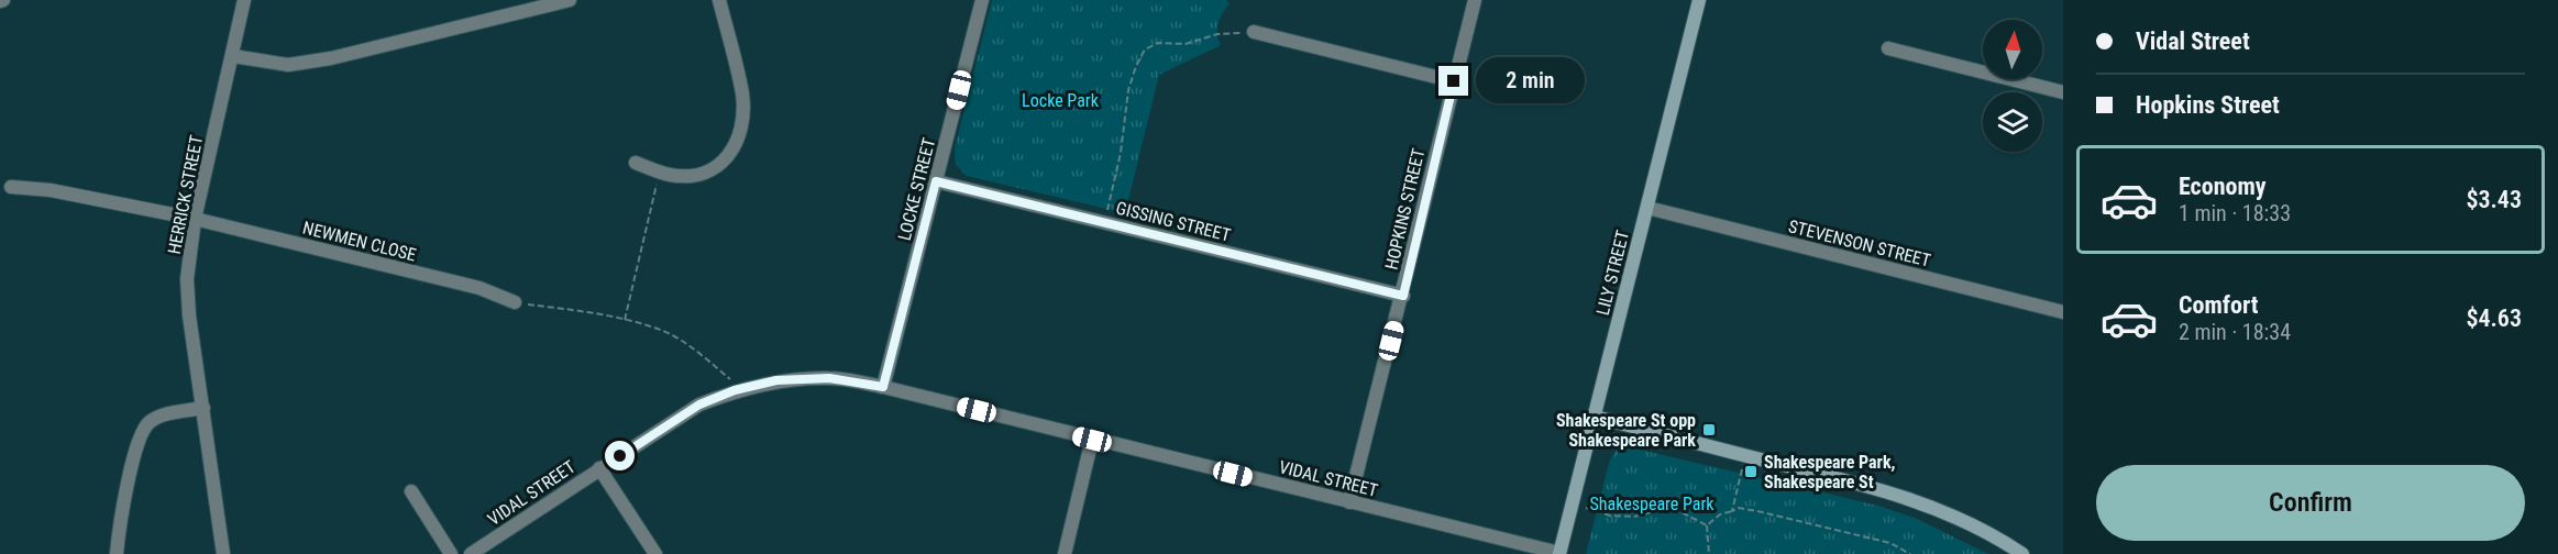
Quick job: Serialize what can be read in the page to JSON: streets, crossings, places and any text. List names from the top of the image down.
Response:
{
  "streets": {
    "street": [
      "LOCKE STREET",
      "HERRICK STREET",
      "HOPKINS STREET",
      "GISSING STREET",
      "NEWMEN CLOSE",
      "STEVENSON STREET",
      "LILY STREET",
      "VIDAL STREET"
    ]
  },
  "crossings": [
    ["LOCKE STREET", "GISSING STREET"],
    ["LOCKE STREET", "VIDAL STREET"],
    ["HERRICK STREET", "NEWMEN CLOSE"],
    ["HOPKINS STREET", "GISSING STREET"],
    ["HOPKINS STREET", "VIDAL STREET"],
    ["STEVENSON STREET", "LILY STREET"],
    ["LILY STREET", "VIDAL STREET"]
  ],
  "parks": ["Locke Park", "Shakespeare Park"],
  "places": {
    "transit": ["Shakespeare St opp Shakespeare Park", "Shakespeare Park, Shakespeare St"]
  },
  "north": "top",
  "page": {
    "banner": ["Vidal Street", "Hopkins Street"],
    "bubble": "2 min",
    "list": [
      {
        "name": "Economy",
        "note": "1 min · 18:33",
        "value": "$3.43"
      },
      {
        "name": "Comfort",
        "note": "2 min · 18:34",
        "value": "$4.63"
      }
    ],
    "buttons": "Confirm"
  }
}
